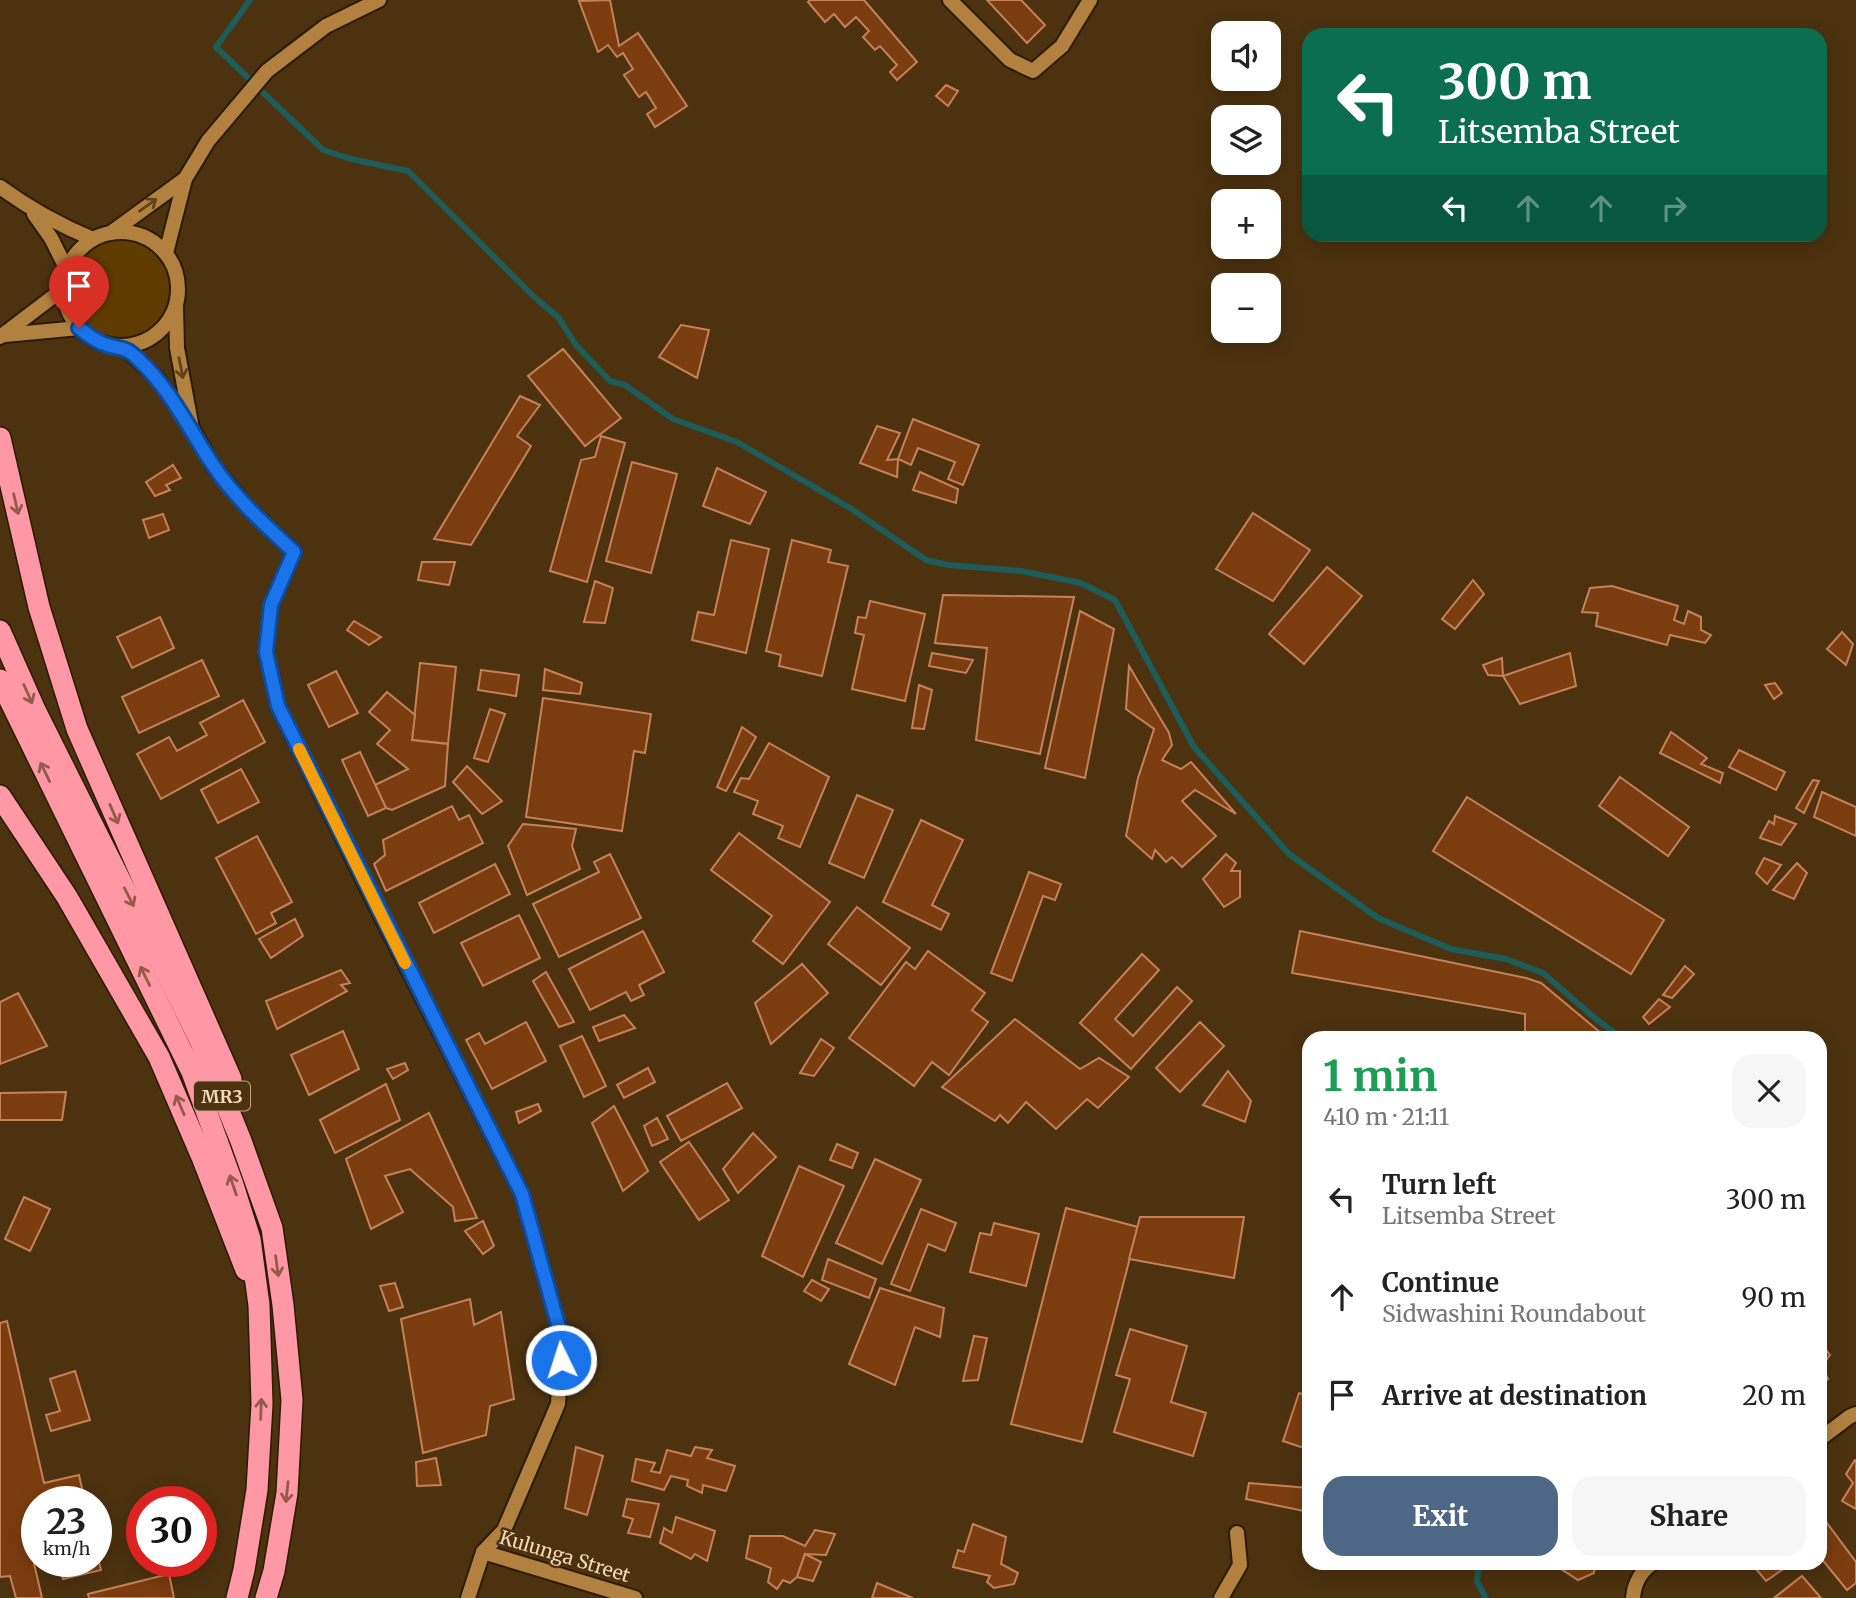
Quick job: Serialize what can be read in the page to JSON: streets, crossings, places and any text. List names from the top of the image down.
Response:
{
  "streets": {
    "highway": ["MR3"],
    "street": ["Kulunga Street"]
  },
  "page": {
    "map_buttons": ["+", "−"],
    "turn": ["300 m", "Litsemba Street"],
    "heading": ["1 min", "410 m · 21:11"],
    "list": [
      {
        "name": "Turn left",
        "note": "Litsemba Street",
        "value": "300 m"
      },
      {
        "name": "Continue",
        "note": "Sidwashini Roundabout",
        "value": "90 m"
      },
      {
        "name": "Arrive at destination",
        "value": "20 m"
      }
    ],
    "buttons": ["Exit", "Share"],
    "speed": "23 km/h",
    "limit": "30"
  }
}
